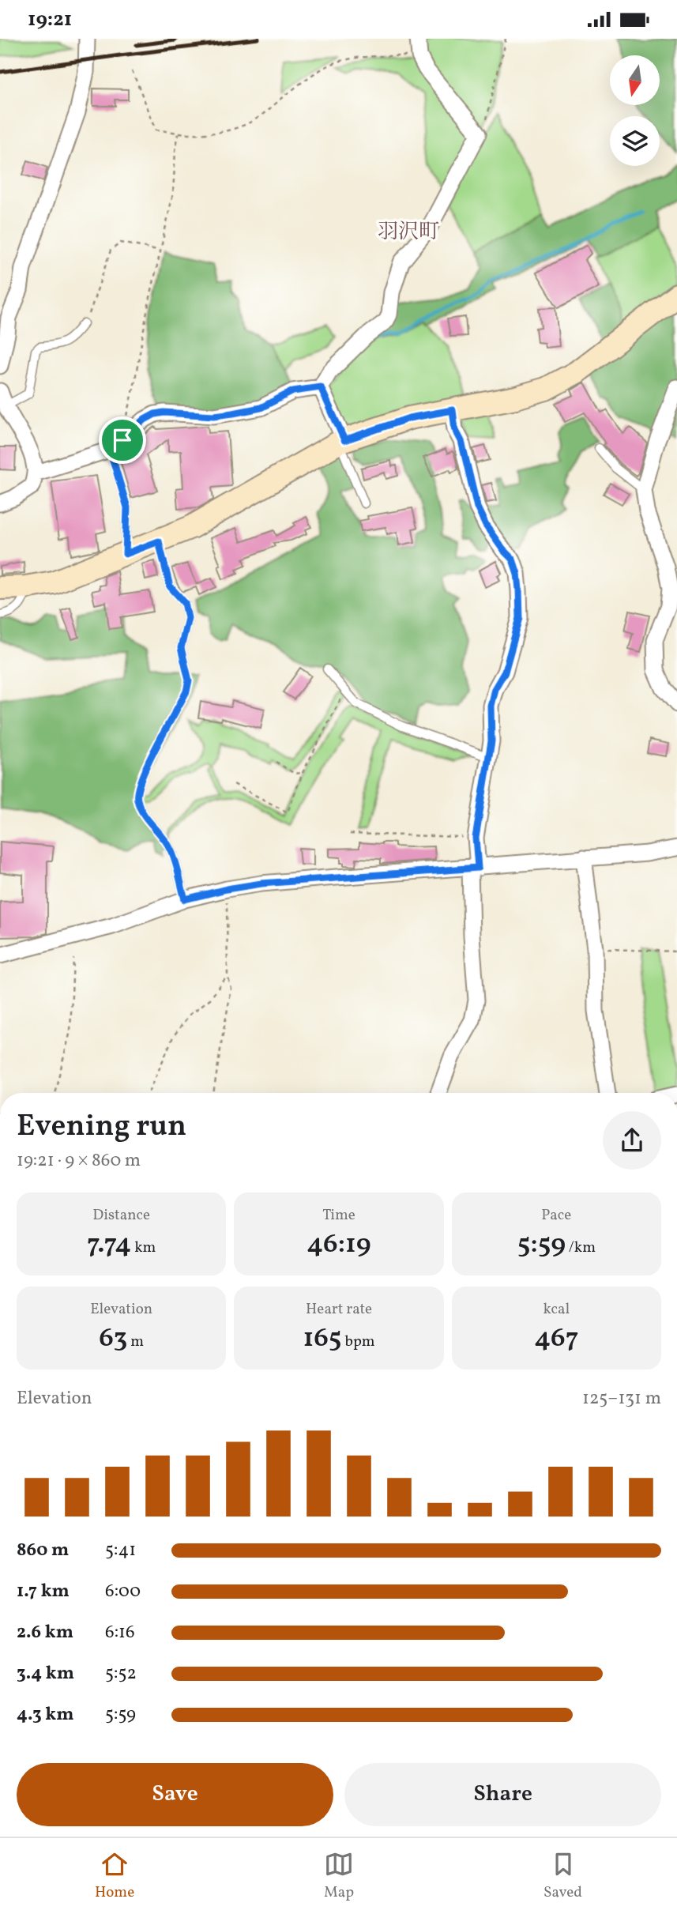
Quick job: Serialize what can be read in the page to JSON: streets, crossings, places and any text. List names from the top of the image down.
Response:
{
  "districts": ["羽沢町"],
  "north": "bottom",
  "page": {
    "status": "19:21",
    "heading": ["Evening run", "19:21 · 9 × 860 m"],
    "stats": [
      ["Distance", "7.74 km"],
      ["Time", "46:19"],
      ["Pace", "5:59 /km"],
      ["Elevation", "63 m"],
      ["Heart rate", "165 bpm"],
      ["kcal", "467"]
    ],
    "chart": ["Elevation", "125–131 m"],
    "list": [
      {
        "name": "860 m",
        "note": "5:41"
      },
      {
        "name": "1.7 km",
        "note": "6:00"
      },
      {
        "name": "2.6 km",
        "note": "6:16"
      },
      {
        "name": "3.4 km",
        "note": "5:52"
      },
      {
        "name": "4.3 km",
        "note": "5:59"
      }
    ],
    "buttons": ["Save", "Share"],
    "tabs": ["Home", "Map", "Saved"]
  }
}
